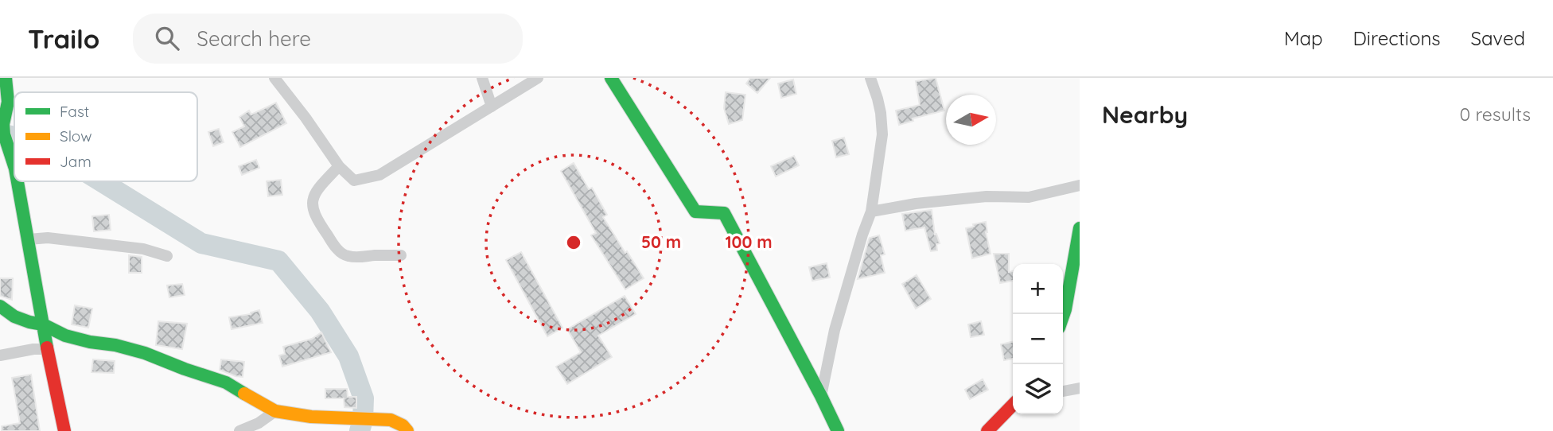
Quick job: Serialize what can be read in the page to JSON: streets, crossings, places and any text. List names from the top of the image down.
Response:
{
  "legend": ["Fast", "Slow", "Jam"],
  "north": "right",
  "page": {
    "header": "Trailo",
    "search": "Search here",
    "nav": ["Map", "Directions", "Saved"],
    "heading": ["Nearby", "0 results"],
    "map_buttons": ["+", "−"]
  },
  "rings": ["50 m", "100 m"]
}
